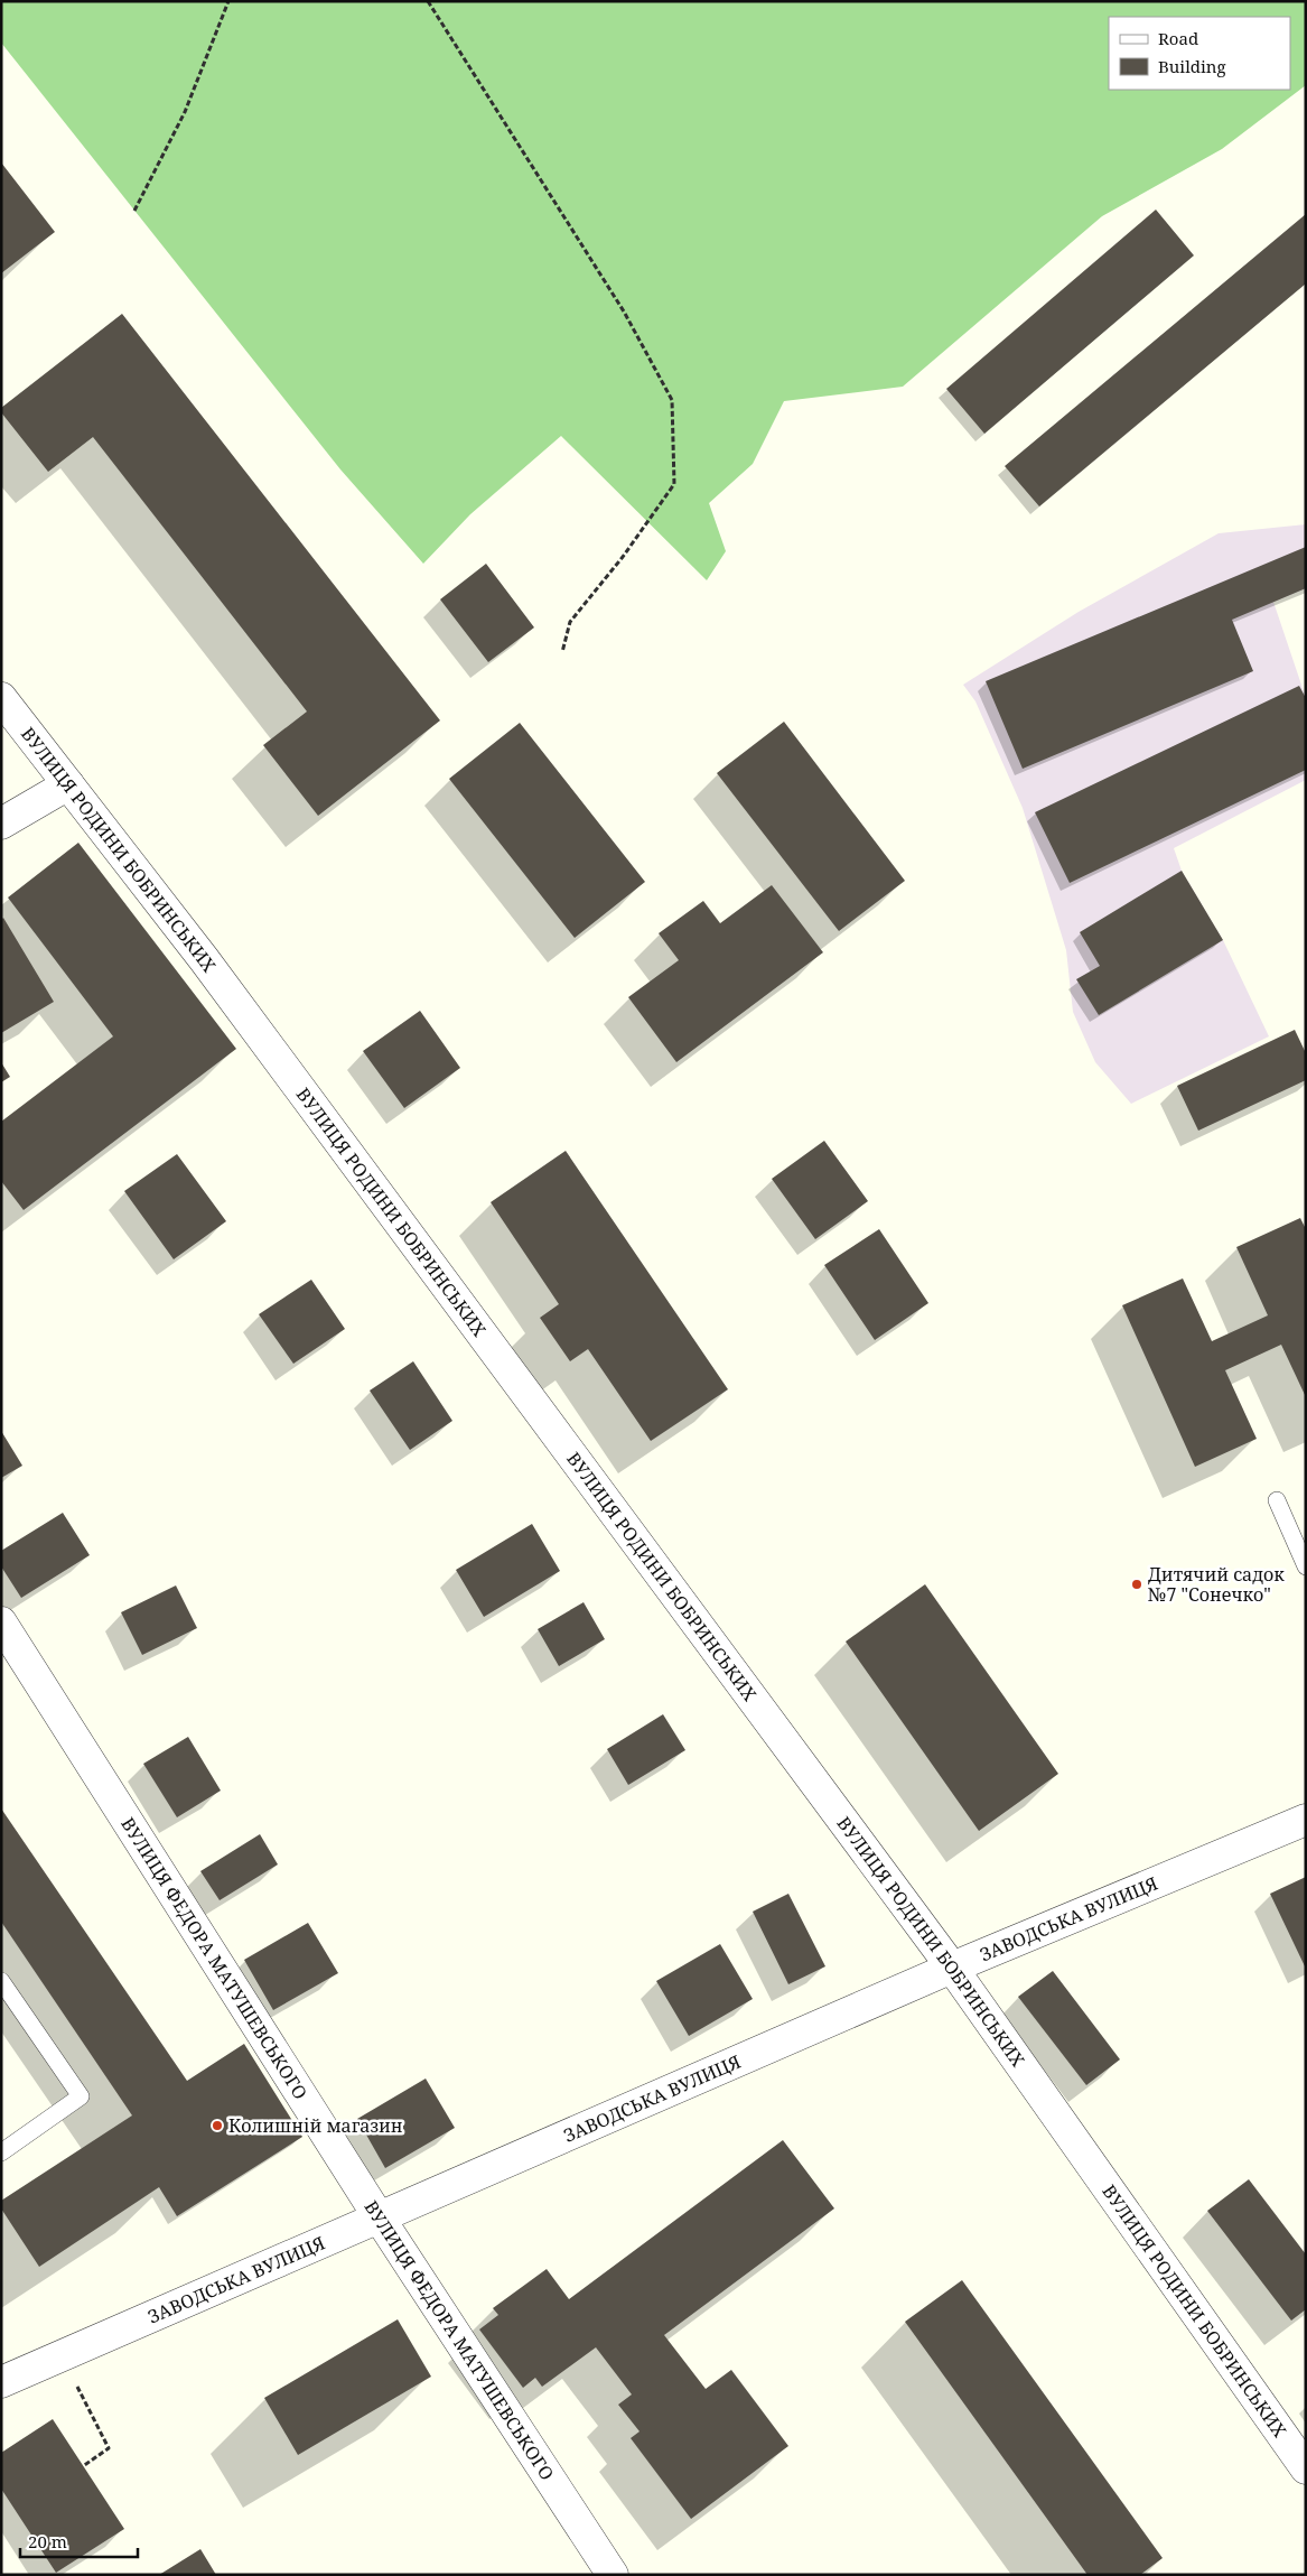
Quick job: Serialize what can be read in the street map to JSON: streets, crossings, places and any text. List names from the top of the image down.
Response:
{
  "streets": {
    "street": ["ВУЛИЦЯ РОДИНИ БОБРИНСЬКИХ", "ЗАВОДСЬКА ВУЛИЦЯ", "ВУЛИЦЯ ФЕДОРА МАТУШЕВСЬКОГО"]
  },
  "crossings": [
    ["ВУЛИЦЯ РОДИНИ БОБРИНСЬКИХ", "ЗАВОДСЬКА ВУЛИЦЯ"],
    ["ЗАВОДСЬКА ВУЛИЦЯ", "ВУЛИЦЯ ФЕДОРА МАТУШЕВСЬКОГО"]
  ],
  "places": ["Дитячий садок №7 \"Сонечко\"", "Колишній магазин"],
  "legend": ["Road", "Building"],
  "scale_bar": "20 m"
}
